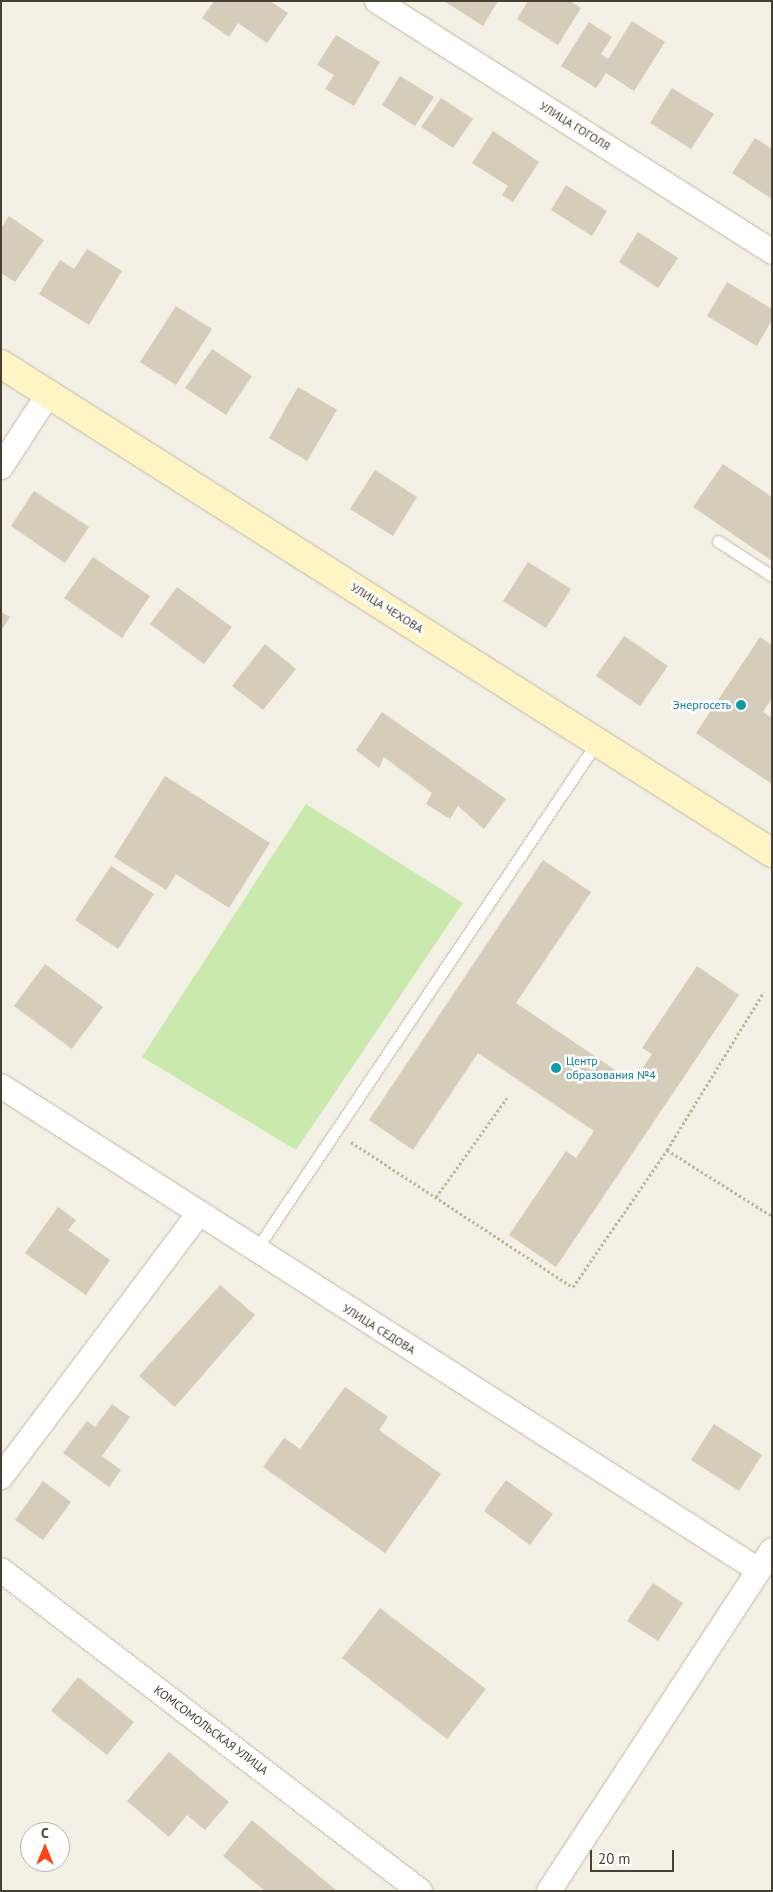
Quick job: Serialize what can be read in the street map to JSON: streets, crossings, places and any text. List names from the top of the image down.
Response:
{
  "streets": {
    "main road": ["УЛИЦА ЧЕХОВА"],
    "street": ["УЛИЦА ГОГОЛЯ", "УЛИЦА СЕДОВА", "КОМСОМОЛЬСКАЯ УЛИЦА"]
  },
  "places": ["Энергосеть", "Центр образования №4"],
  "scale_bar": "20 m",
  "north": "top"
}
